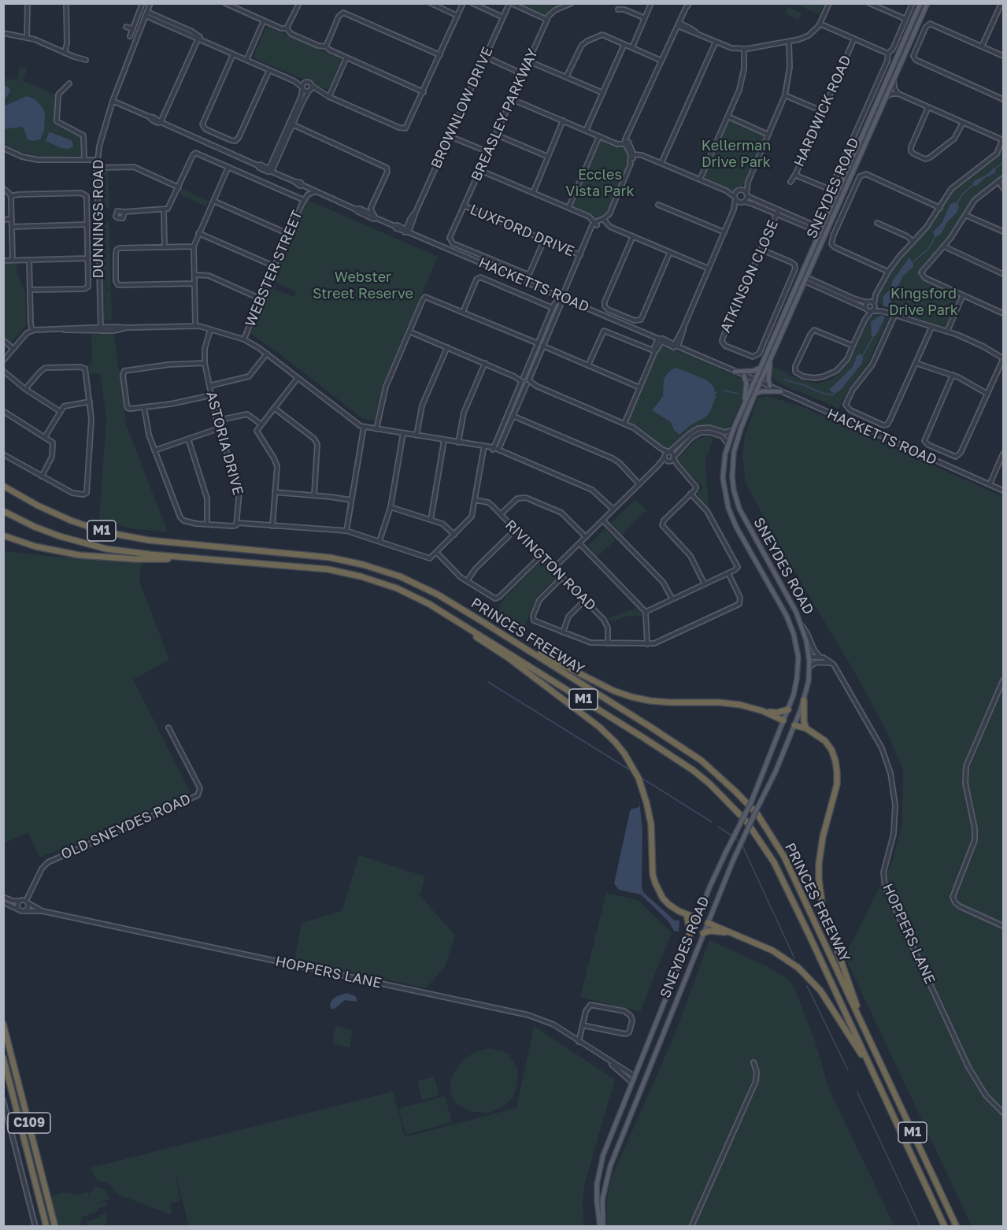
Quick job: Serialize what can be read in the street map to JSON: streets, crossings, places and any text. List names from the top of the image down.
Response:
{
  "streets": {
    "highway": ["M1", "PRINCES FREEWAY", "C109"],
    "main road": ["SNEYDES ROAD"],
    "street": [
      "BROWNLOW DRIVE",
      "HARDWICK ROAD",
      "BREASLEY PARKWAY",
      "DUNNINGS ROAD",
      "LUXFORD DRIVE",
      "WEBSTER STREET",
      "ATKINSON CLOSE",
      "HACKETTS ROAD",
      "ASTORIA DRIVE",
      "RIVINGTON ROAD",
      "OLD SNEYDES ROAD",
      "HOPPERS LANE"
    ]
  },
  "crossings": [
    ["BROWNLOW DRIVE", "HACKETTS ROAD"],
    ["BREASLEY PARKWAY", "LUXFORD DRIVE"],
    ["SNEYDES ROAD", "HACKETTS ROAD"],
    ["SNEYDES ROAD", "HOPPERS LANE"],
    ["DUNNINGS ROAD", "HACKETTS ROAD"],
    ["WEBSTER STREET", "HACKETTS ROAD"],
    ["OLD SNEYDES ROAD", "HOPPERS LANE"]
  ],
  "parks": [
    "Kellerman Drive Park",
    "Eccles Vista Park",
    "Webster Street Reserve",
    "Kingsford Drive Park"
  ]
}
